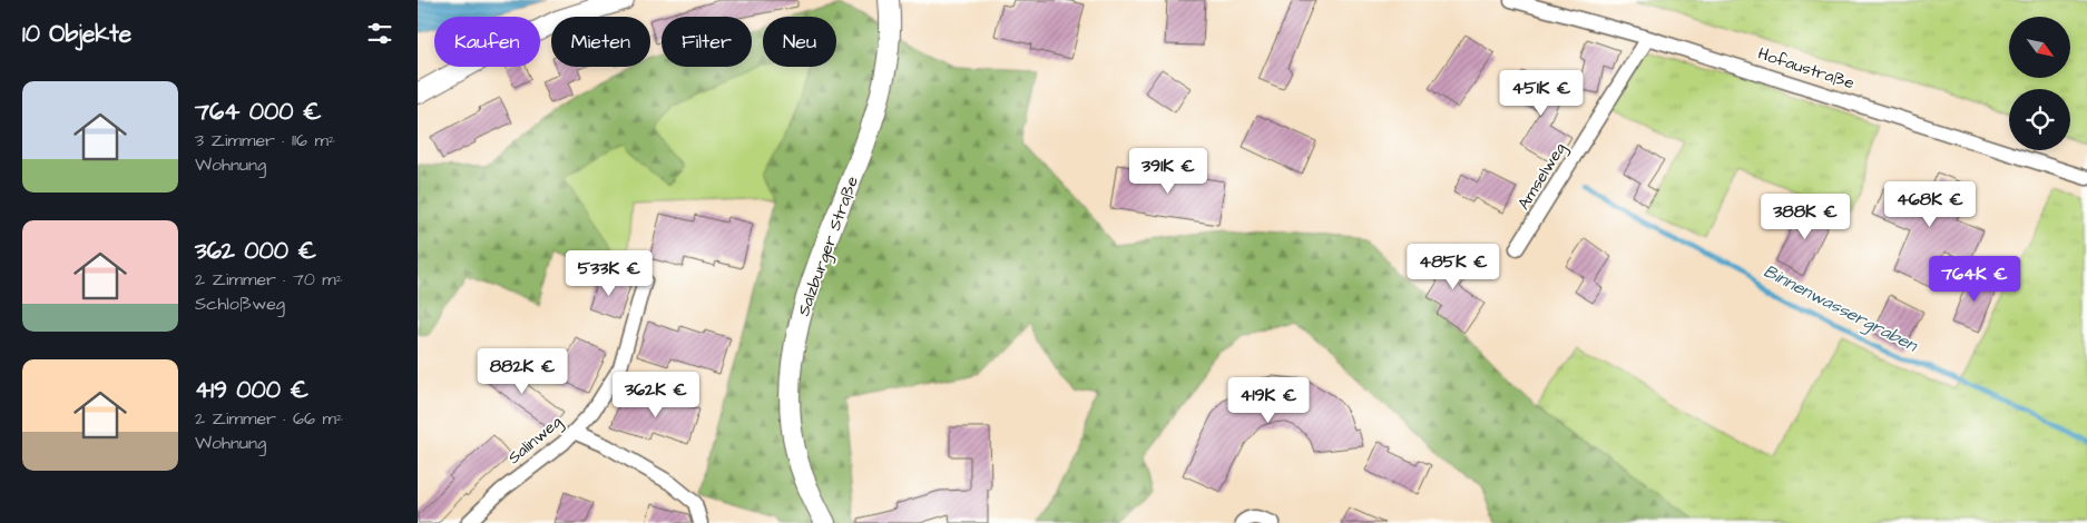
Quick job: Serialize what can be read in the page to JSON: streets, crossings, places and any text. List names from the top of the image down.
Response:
{
  "streets": {
    "main road": ["Salzburger Straße"],
    "street": ["Hofaustraße", "Amselweg", "Salinweg"]
  },
  "crossings": [
    ["Hofaustraße", "Amselweg"]
  ],
  "water": ["Binnenwassergraben"],
  "north": "bottom right",
  "page": {
    "heading": "10 Objekte",
    "chip": [
      "Kaufen",
      "Mieten",
      "Filter",
      "Neu"
    ],
    "list": [
      {
        "name": "764 000 €",
        "note": "3 Zimmer · 116 m² · Wohnung"
      },
      {
        "name": "362 000 €",
        "note": "2 Zimmer · 70 m² · Schloßweg"
      },
      {
        "name": "419 000 €",
        "note": "2 Zimmer · 66 m² · Wohnung"
      }
    ],
    "price": [
      "451K €",
      "391K €",
      "468K €",
      "388K €",
      "485K €",
      "533K €",
      "764K €",
      "882K €",
      "362K €",
      "419K €"
    ]
  }
}
